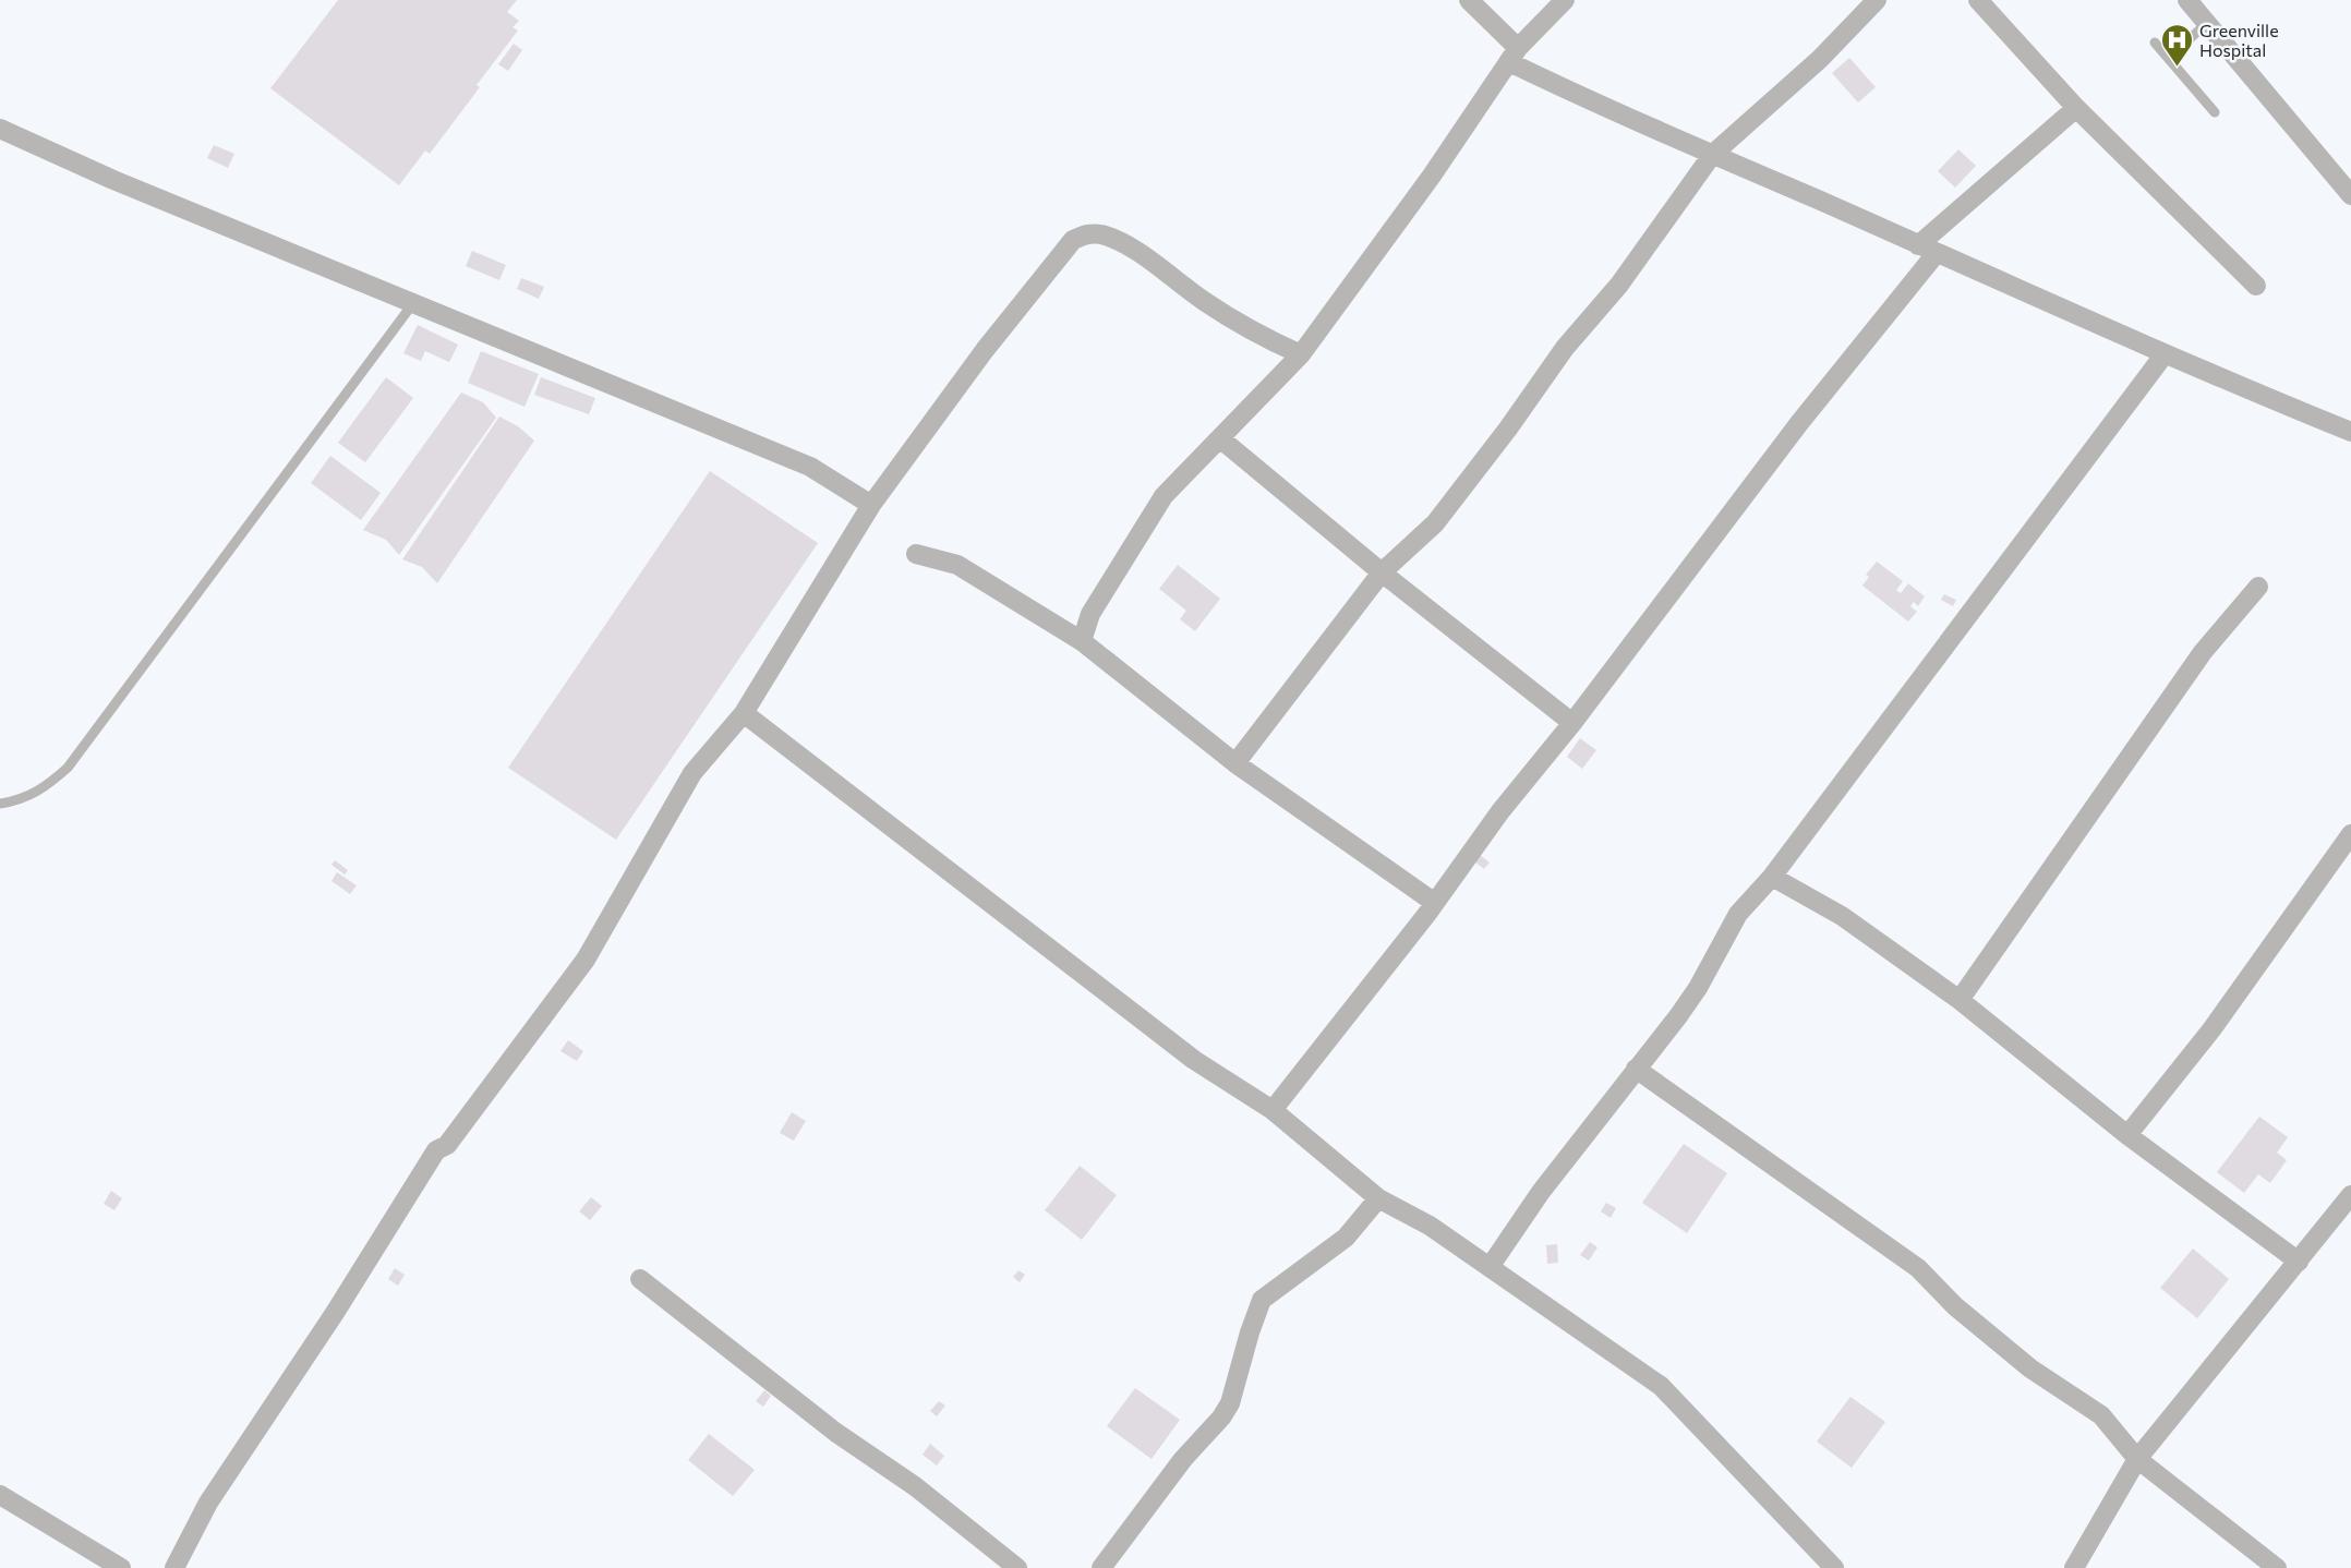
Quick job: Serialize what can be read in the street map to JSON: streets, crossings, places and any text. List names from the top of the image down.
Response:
{
  "places": {
    "hospital": ["Greenville Hospital"]
  }
}
